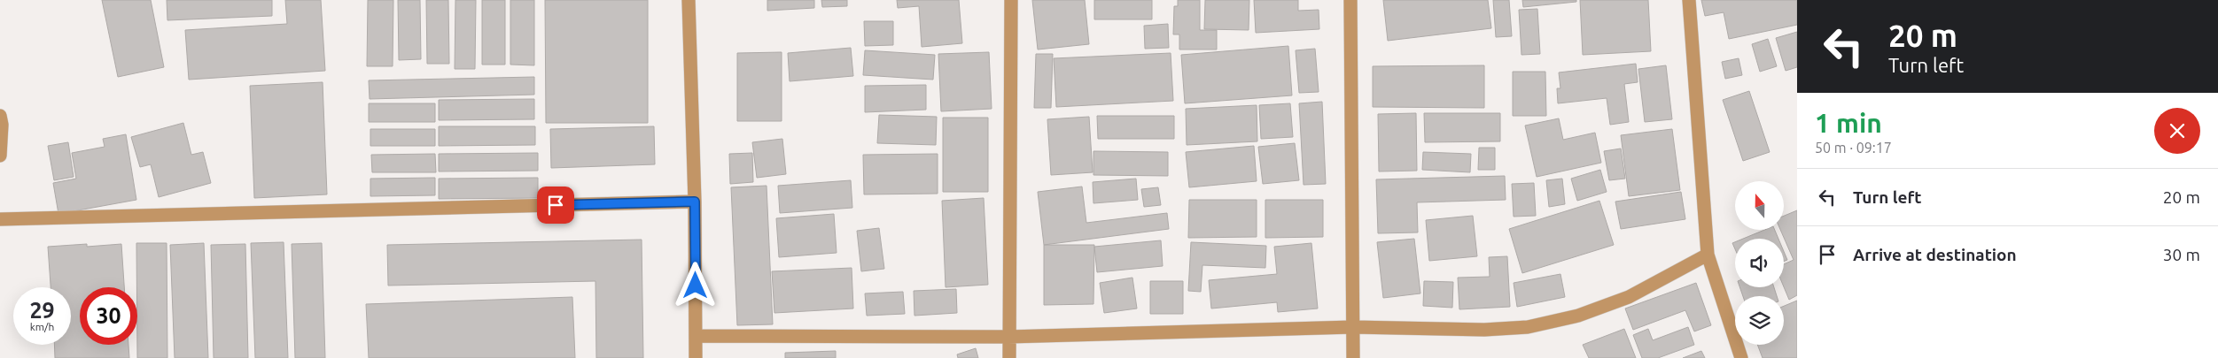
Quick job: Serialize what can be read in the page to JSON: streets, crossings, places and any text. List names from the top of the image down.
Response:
{
  "north": "top",
  "page": {
    "turn": ["20 m", "Turn left"],
    "heading": ["1 min", "50 m · 09:17"],
    "list": [
      {
        "name": "Turn left",
        "value": "20 m"
      },
      {
        "name": "Arrive at destination",
        "value": "30 m"
      }
    ],
    "speed": "29 km/h",
    "limit": "30"
  }
}
